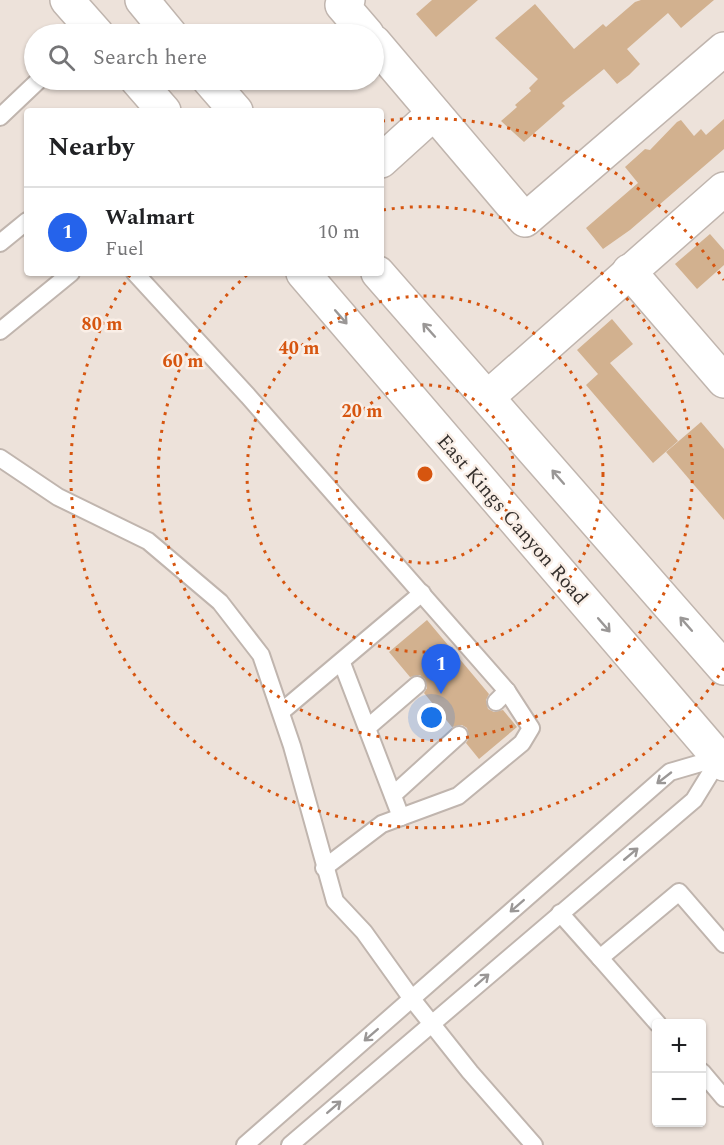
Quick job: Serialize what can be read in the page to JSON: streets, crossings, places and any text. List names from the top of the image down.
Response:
{
  "streets": {
    "main road": ["East Kings Canyon Road"]
  },
  "page": {
    "search": "Search here",
    "heading": "Nearby",
    "list": [
      {
        "mark": "1",
        "name": "Walmart",
        "note": "Fuel",
        "value": "10 m"
      }
    ],
    "pins": "1",
    "map_buttons": ["+", "−"]
  },
  "rings": [
    "80 m",
    "40 m",
    "60 m",
    "20 m"
  ]
}
